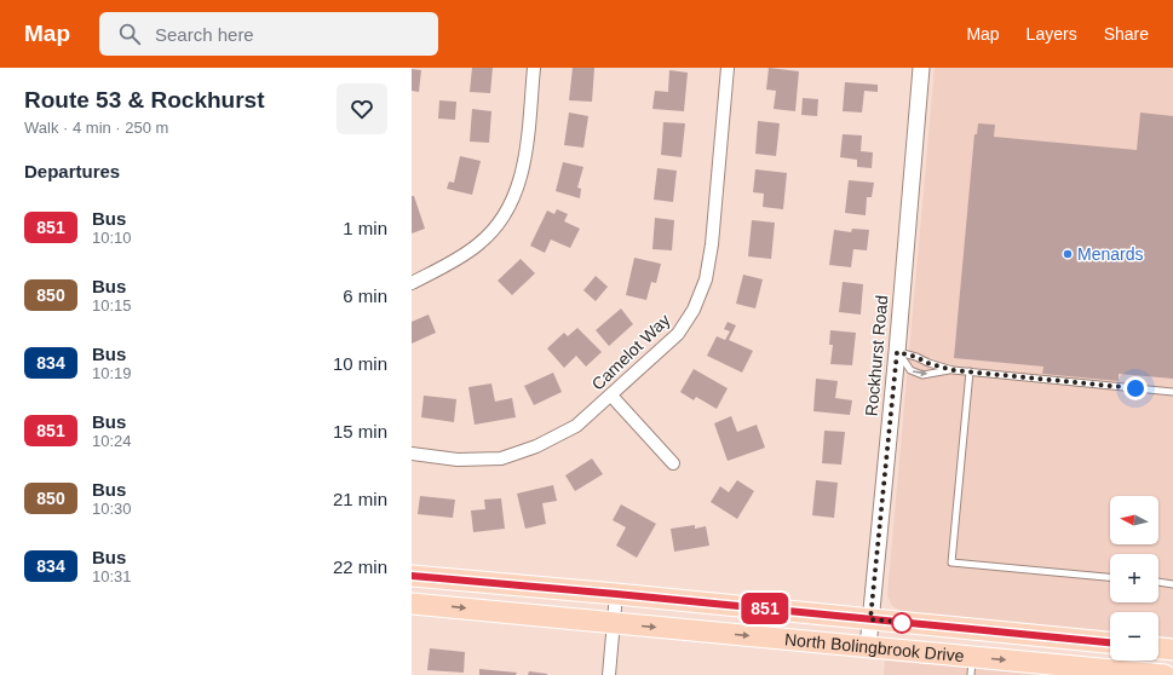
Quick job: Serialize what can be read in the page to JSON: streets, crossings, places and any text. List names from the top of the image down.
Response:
{
  "streets": {
    "main road": ["North Bolingbrook Drive"],
    "street": ["Camelot Way", "Rockhurst Road"]
  },
  "crossings": [
    ["Rockhurst Road", "North Bolingbrook Drive"]
  ],
  "places": ["Menards"],
  "lines": ["bus line 851"],
  "north": "left",
  "page": {
    "header": "Map",
    "search": "Search here",
    "nav": ["Map", "Layers", "Share"],
    "heading": [
      ["Route 53 & Rockhurst", "Walk · 4 min · 250 m"],
      "Departures"
    ],
    "on_map": "851",
    "list": [
      {
        "mark": "851",
        "name": "Bus",
        "note": "10:10",
        "value": "1 min"
      },
      {
        "mark": "850",
        "name": "Bus",
        "note": "10:15",
        "value": "6 min"
      },
      {
        "mark": "834",
        "name": "Bus",
        "note": "10:19",
        "value": "10 min"
      },
      {
        "mark": "851",
        "name": "Bus",
        "note": "10:24",
        "value": "15 min"
      },
      {
        "mark": "850",
        "name": "Bus",
        "note": "10:30",
        "value": "21 min"
      },
      {
        "mark": "834",
        "name": "Bus",
        "note": "10:31",
        "value": "22 min"
      }
    ],
    "map_buttons": ["+", "−"]
  }
}
